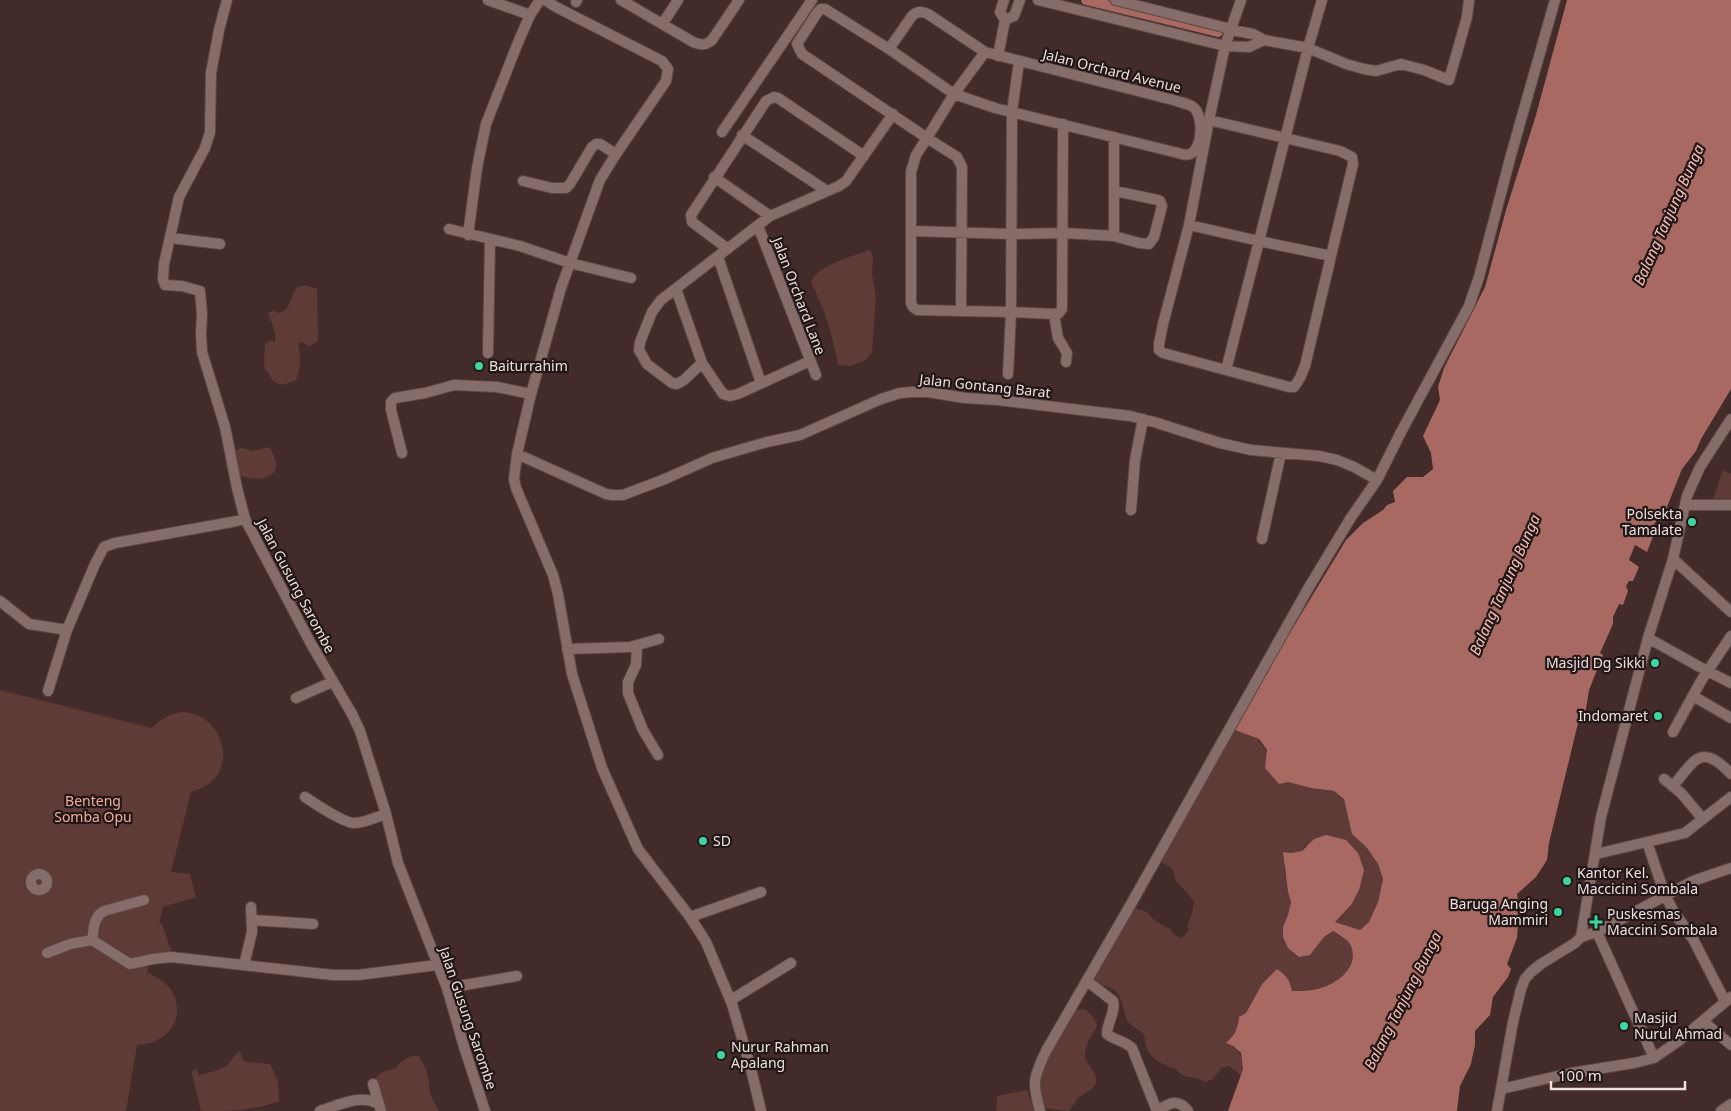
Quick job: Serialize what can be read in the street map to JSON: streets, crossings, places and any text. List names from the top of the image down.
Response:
{
  "streets": {
    "street": [
      "Jalan Orchard Avenue",
      "Jalan Orchard Lane",
      "Jalan Gontang Barat",
      "Jalan Gusung Sarombe"
    ]
  },
  "water": ["Balang Tanjung Bunga"],
  "parks": ["Benteng Somba Opu"],
  "places": {
    "other": [
      "Baiturrahim",
      "Polsekta Tamalate",
      "Masjid Dg Sikki",
      "Indomaret",
      "SD",
      "Kantor Kel. Maccicini Sombala",
      "Baruga Anging Mammiri",
      "Masjid Nurul Ahmad",
      "Nurur Rahman Apalang"
    ],
    "health": ["Puskesmas Maccini Sombala"]
  },
  "scale_bar": "100 m"
}
